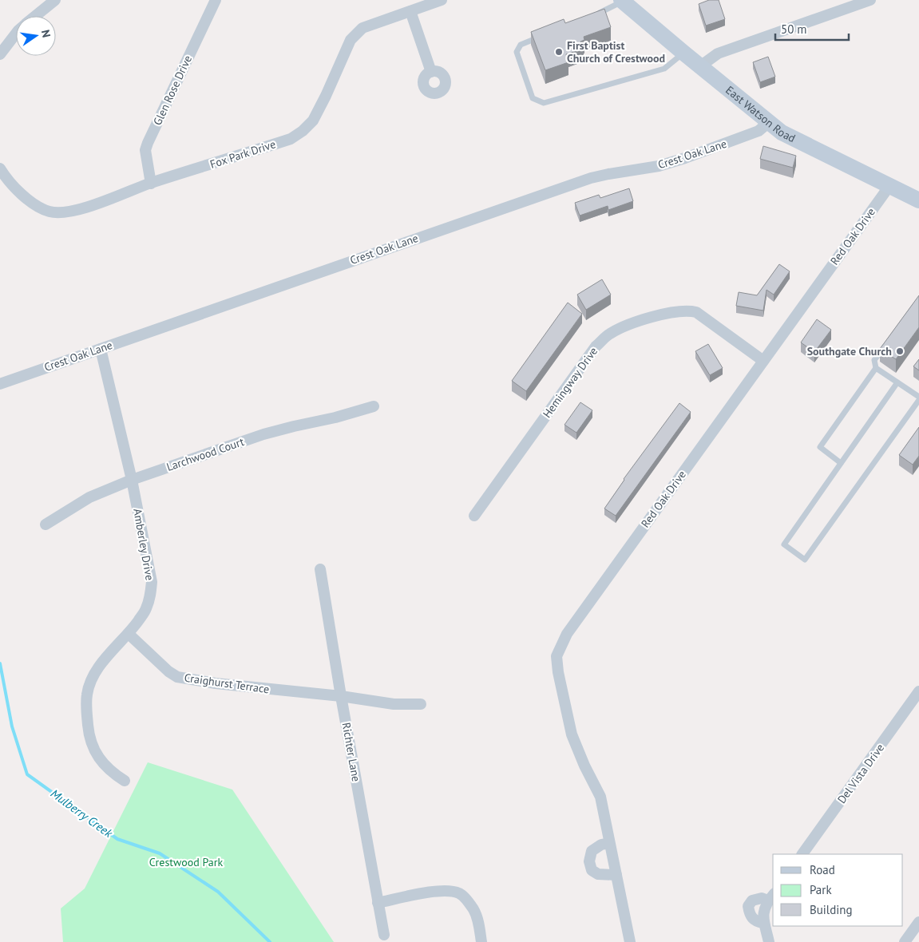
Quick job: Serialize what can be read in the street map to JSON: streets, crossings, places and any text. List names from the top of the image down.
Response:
{
  "streets": {
    "street": [
      "Glen Rose Drive",
      "East Watson Road",
      "Fox Park Drive",
      "Crest Oak Lane",
      "Red Oak Drive",
      "Hemingway Drive",
      "Larchwood Court",
      "Amberley Drive",
      "Craighurst Terrace",
      "Richter Lane",
      "Del Vista Drive"
    ]
  },
  "crossings": [
    ["Glen Rose Drive", "Fox Park Drive"],
    ["East Watson Road", "Crest Oak Lane"],
    ["East Watson Road", "Red Oak Drive"],
    ["Crest Oak Lane", "Amberley Drive"],
    ["Red Oak Drive", "Hemingway Drive"],
    ["Larchwood Court", "Amberley Drive"],
    ["Amberley Drive", "Craighurst Terrace"],
    ["Craighurst Terrace", "Richter Lane"]
  ],
  "water": ["Mulberry Creek"],
  "parks": ["Crestwood Park"],
  "places": ["First Baptist Church of Crestwood", "Southgate Church"],
  "legend": ["Road", "Park", "Building"],
  "scale_bar": "50 m",
  "north": "right"
}
